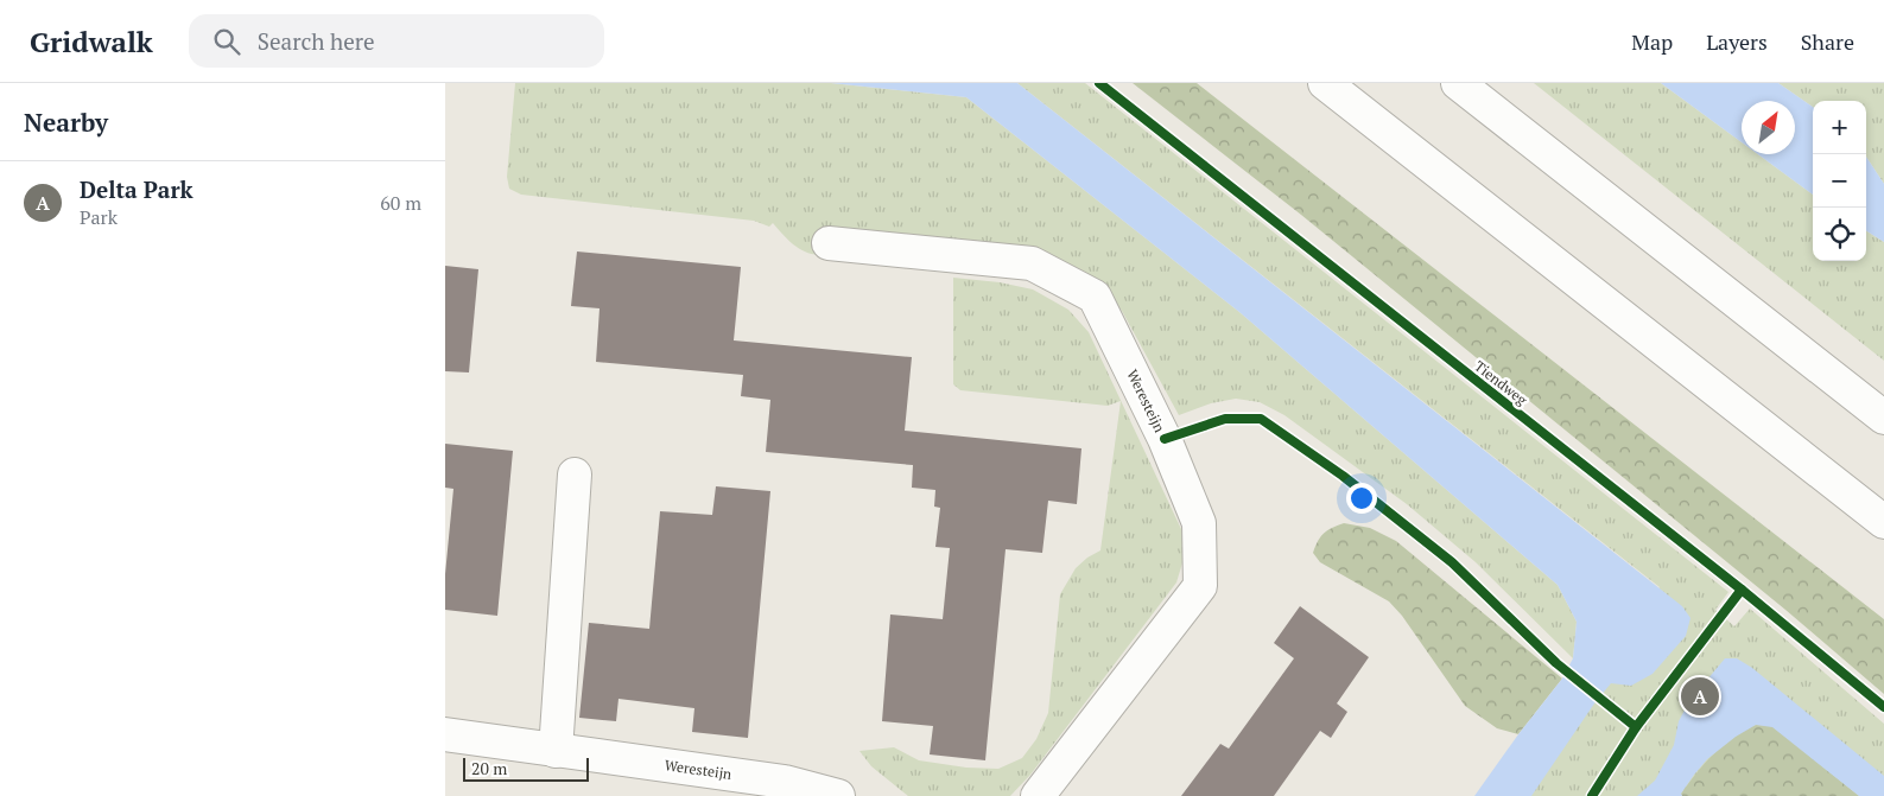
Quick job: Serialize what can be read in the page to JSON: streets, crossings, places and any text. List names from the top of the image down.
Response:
{
  "streets": {
    "main road": ["Weresteijn"],
    "cycle path": ["Tiendweg"]
  },
  "scale_bar": "20 m",
  "north": "top right",
  "page": {
    "header": "Gridwalk",
    "search": "Search here",
    "nav": ["Map", "Layers", "Share"],
    "heading": "Nearby",
    "map_buttons": ["+", "−"],
    "list": [
      {
        "mark": "A",
        "name": "Delta Park",
        "note": "Park",
        "value": "60 m"
      }
    ],
    "pins": "A",
    "scale": "20 m"
  }
}
